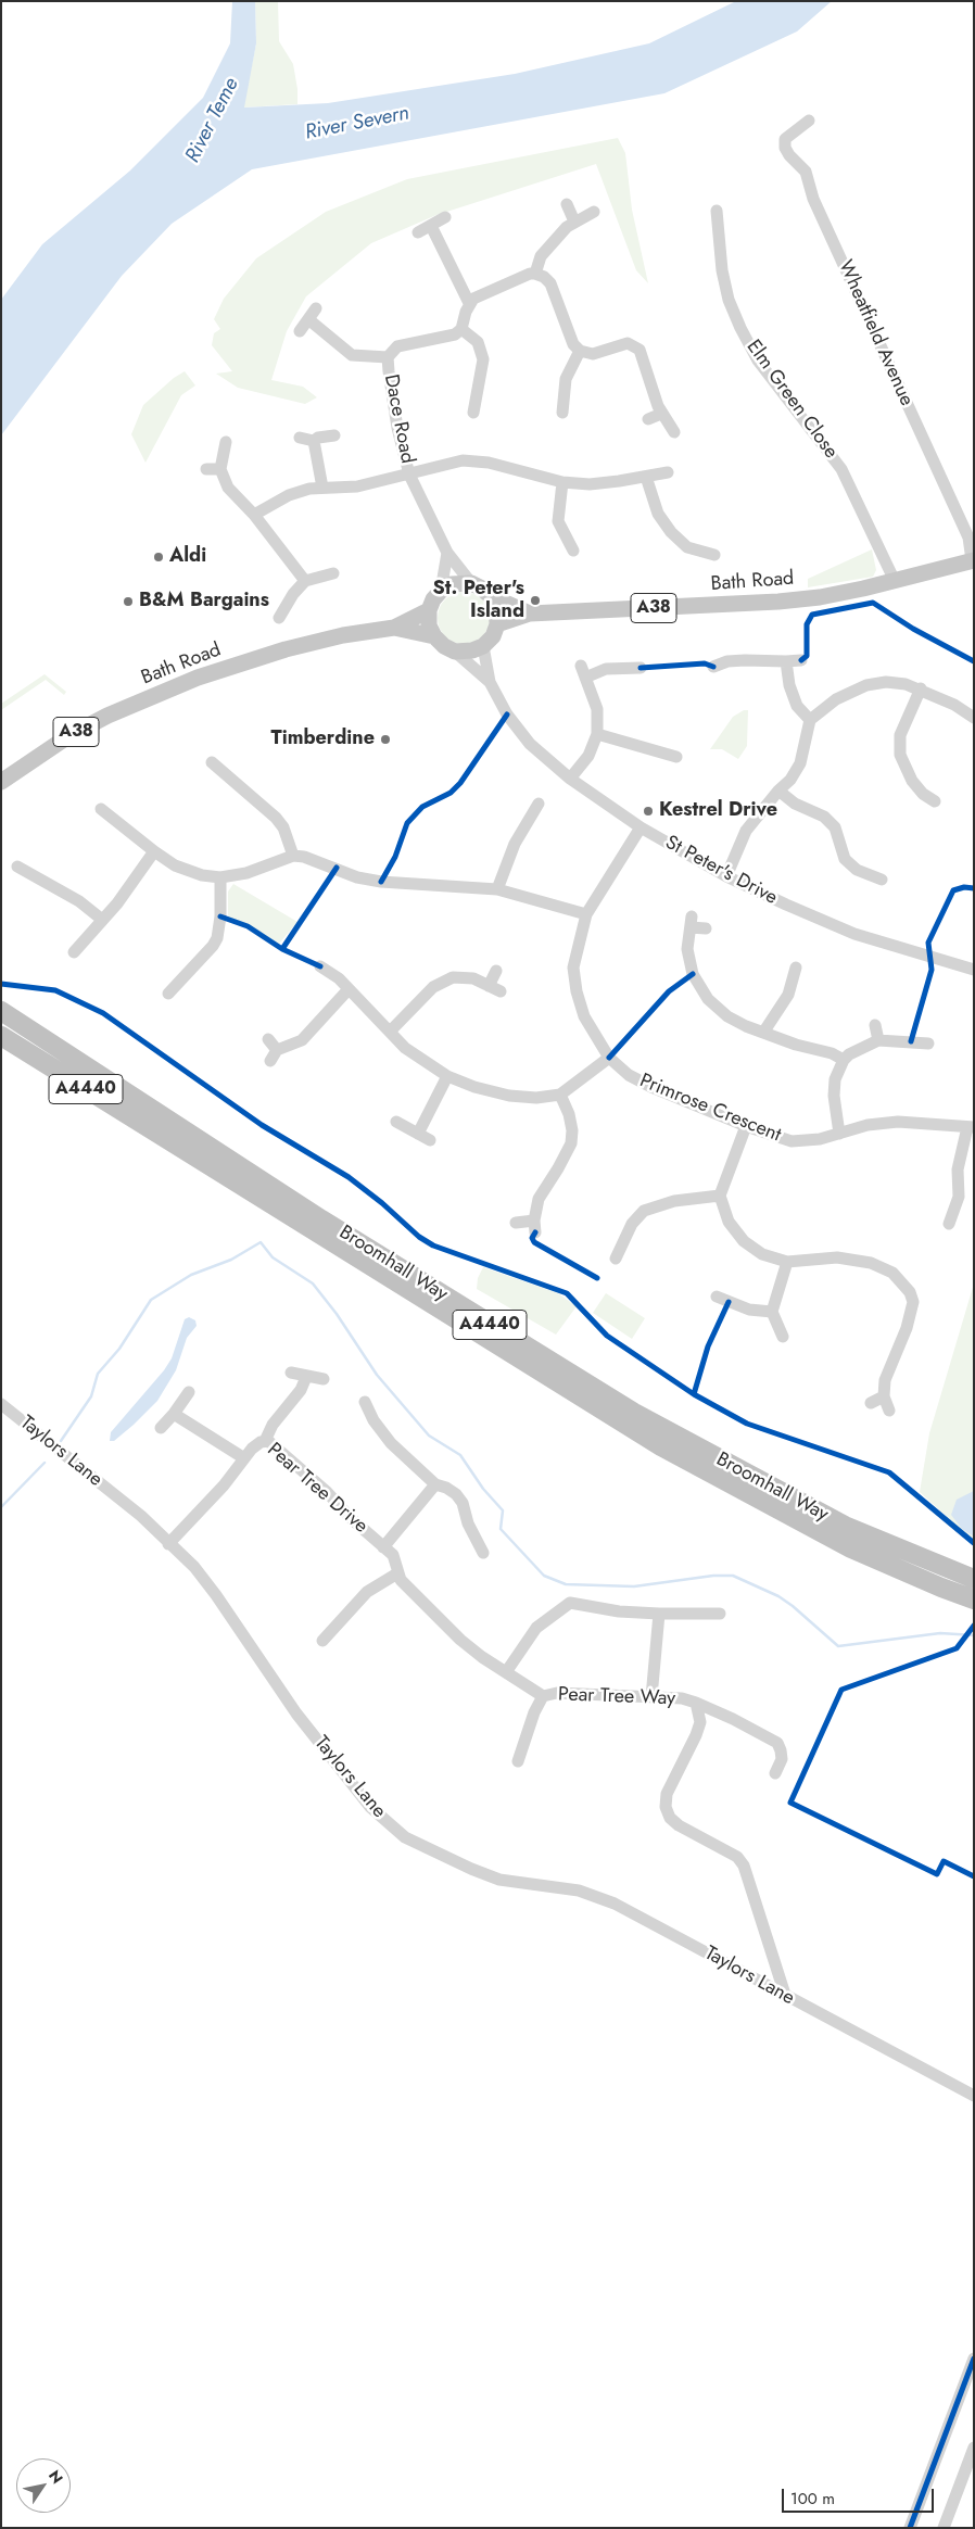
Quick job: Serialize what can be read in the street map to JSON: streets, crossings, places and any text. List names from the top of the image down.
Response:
{
  "streets": {
    "highway": ["A4440", "Broomhall Way"],
    "main road": ["Bath Road", "A38"],
    "street": [
      "Wheatfield Avenue",
      "Elm Green Close",
      "Dace Road",
      "St Peter's Drive",
      "Primrose Crescent",
      "Taylors Lane",
      "Pear Tree Drive",
      "Pear Tree Way"
    ]
  },
  "crossings": [
    ["Wheatfield Avenue", "Bath Road"],
    ["Elm Green Close", "Bath Road"],
    ["Dace Road", "Bath Road"],
    ["Dace Road", "St Peter's Drive"],
    ["Bath Road", "St Peter's Drive"],
    ["St Peter's Drive", "Primrose Crescent"],
    ["Taylors Lane", "Pear Tree Drive"],
    ["Taylors Lane", "Pear Tree Way"],
    ["Pear Tree Drive", "Pear Tree Way"]
  ],
  "water": ["River Teme", "River Severn"],
  "places": [
    "Aldi",
    "St. Peter's Island",
    "B&M Bargains",
    "Timberdine",
    "Kestrel Drive"
  ],
  "scale_bar": "100 m",
  "north": "top right"
}
